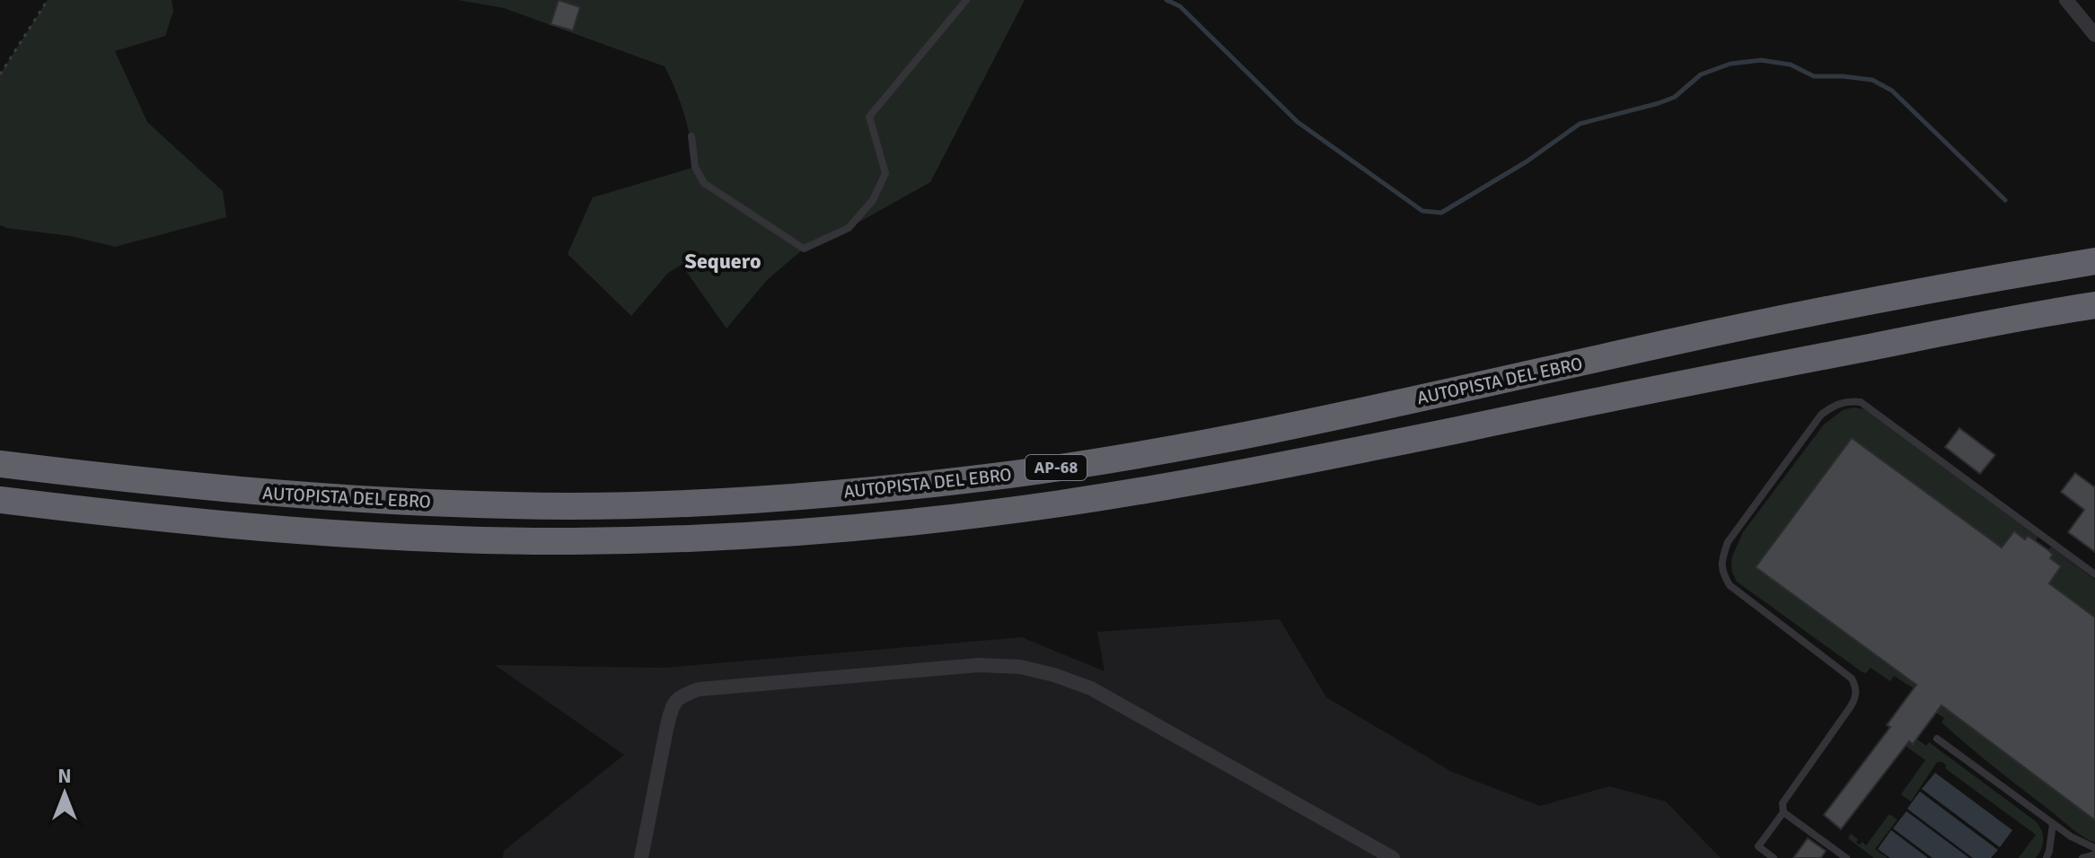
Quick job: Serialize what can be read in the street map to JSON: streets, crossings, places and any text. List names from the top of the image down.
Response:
{
  "streets": {
    "highway": ["AUTOPISTA DEL EBRO", "AP-68"]
  },
  "districts": ["Sequero"],
  "north": "top"
}
